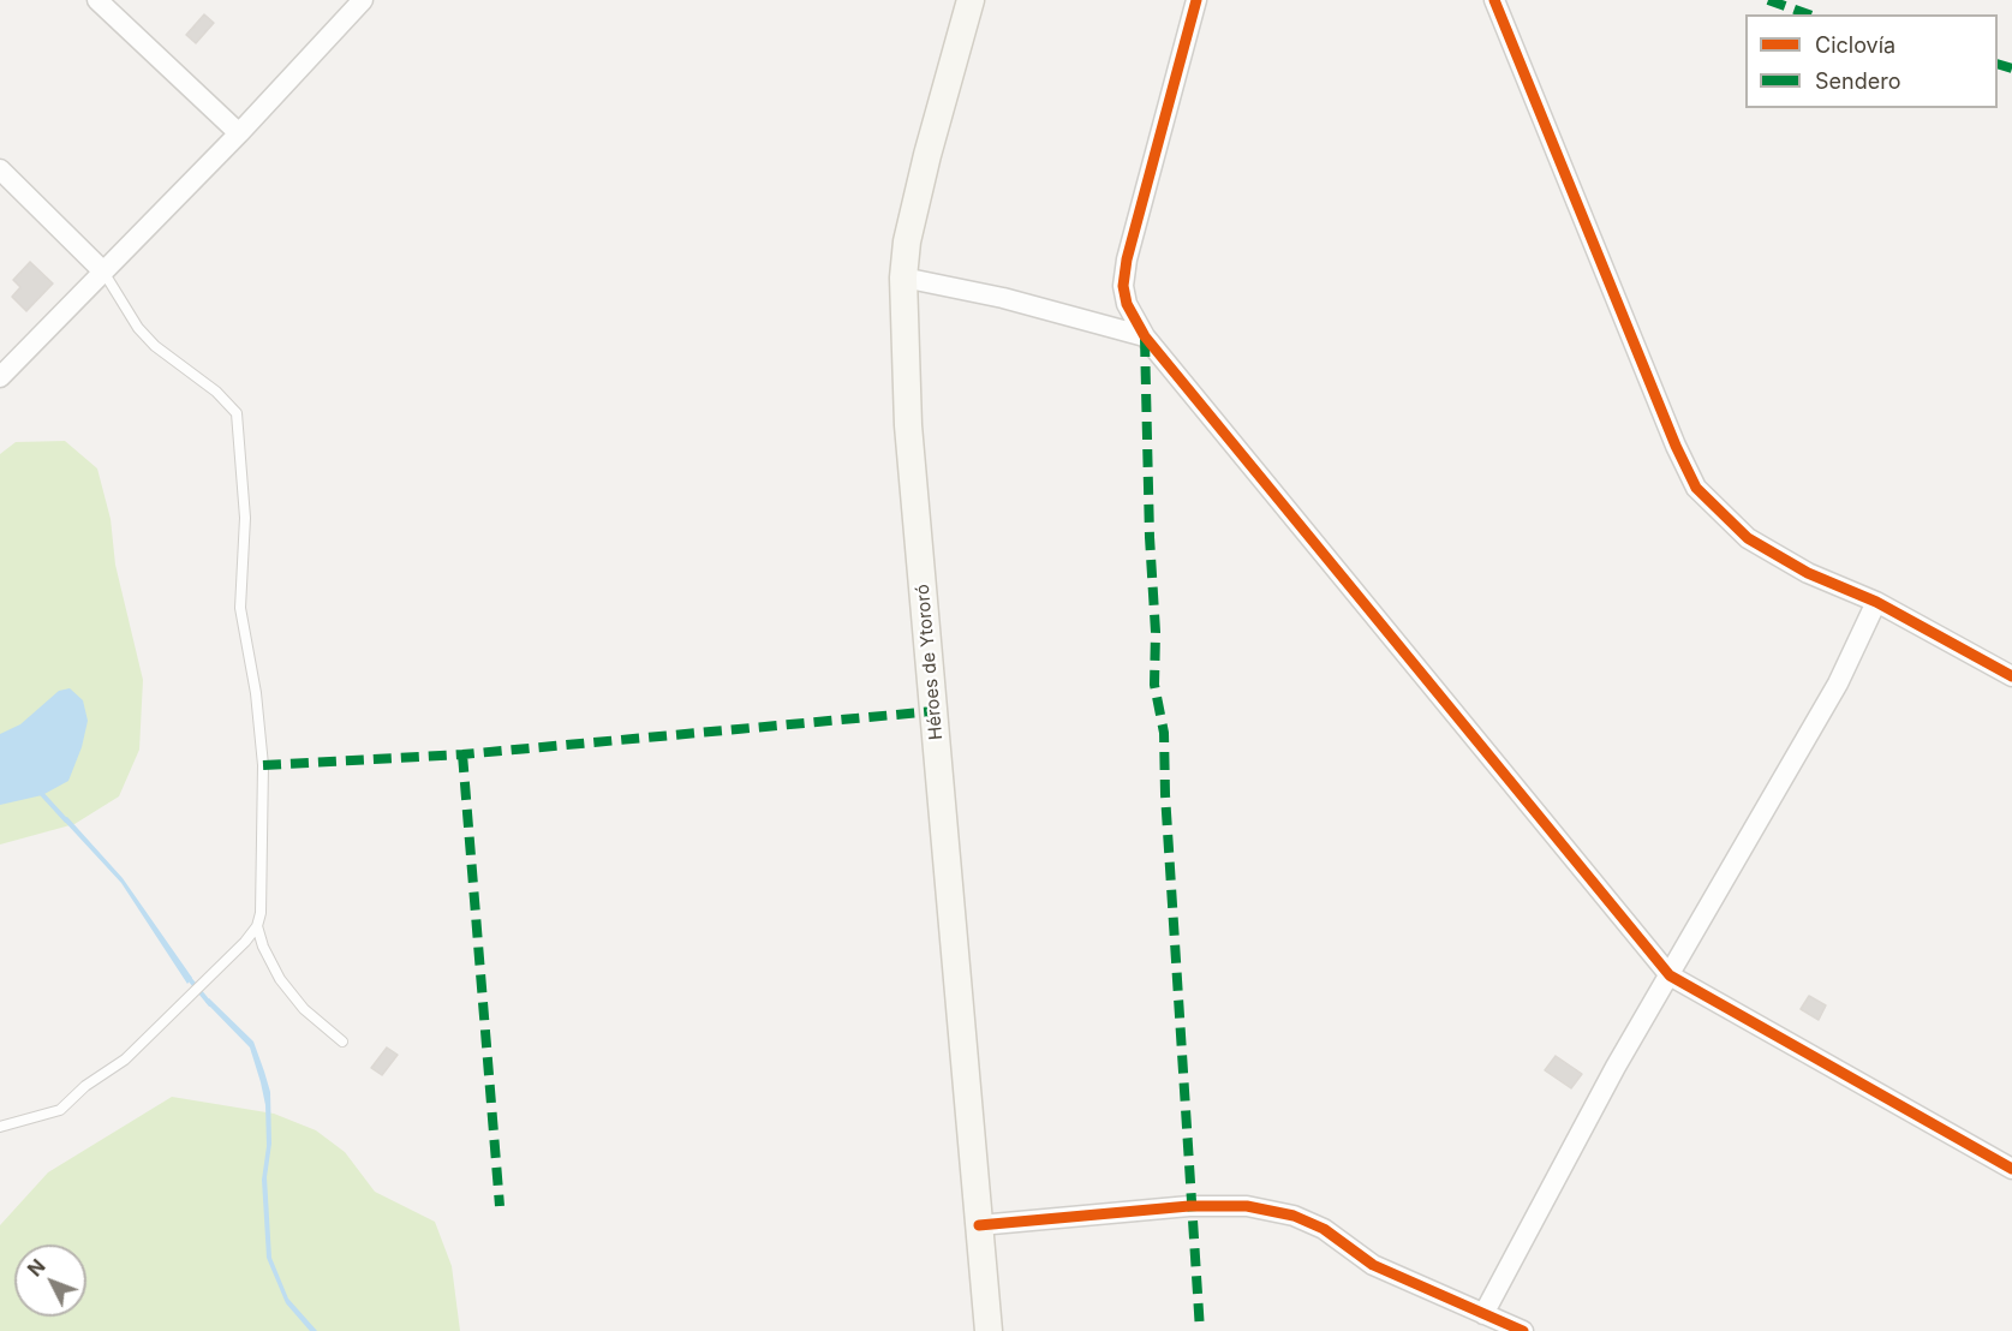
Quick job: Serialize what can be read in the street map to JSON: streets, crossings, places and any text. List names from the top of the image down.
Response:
{
  "streets": {
    "main road": ["Héroes de Ytororó"]
  },
  "legend": ["Ciclovía", "Sendero"],
  "north": "top left"
}
